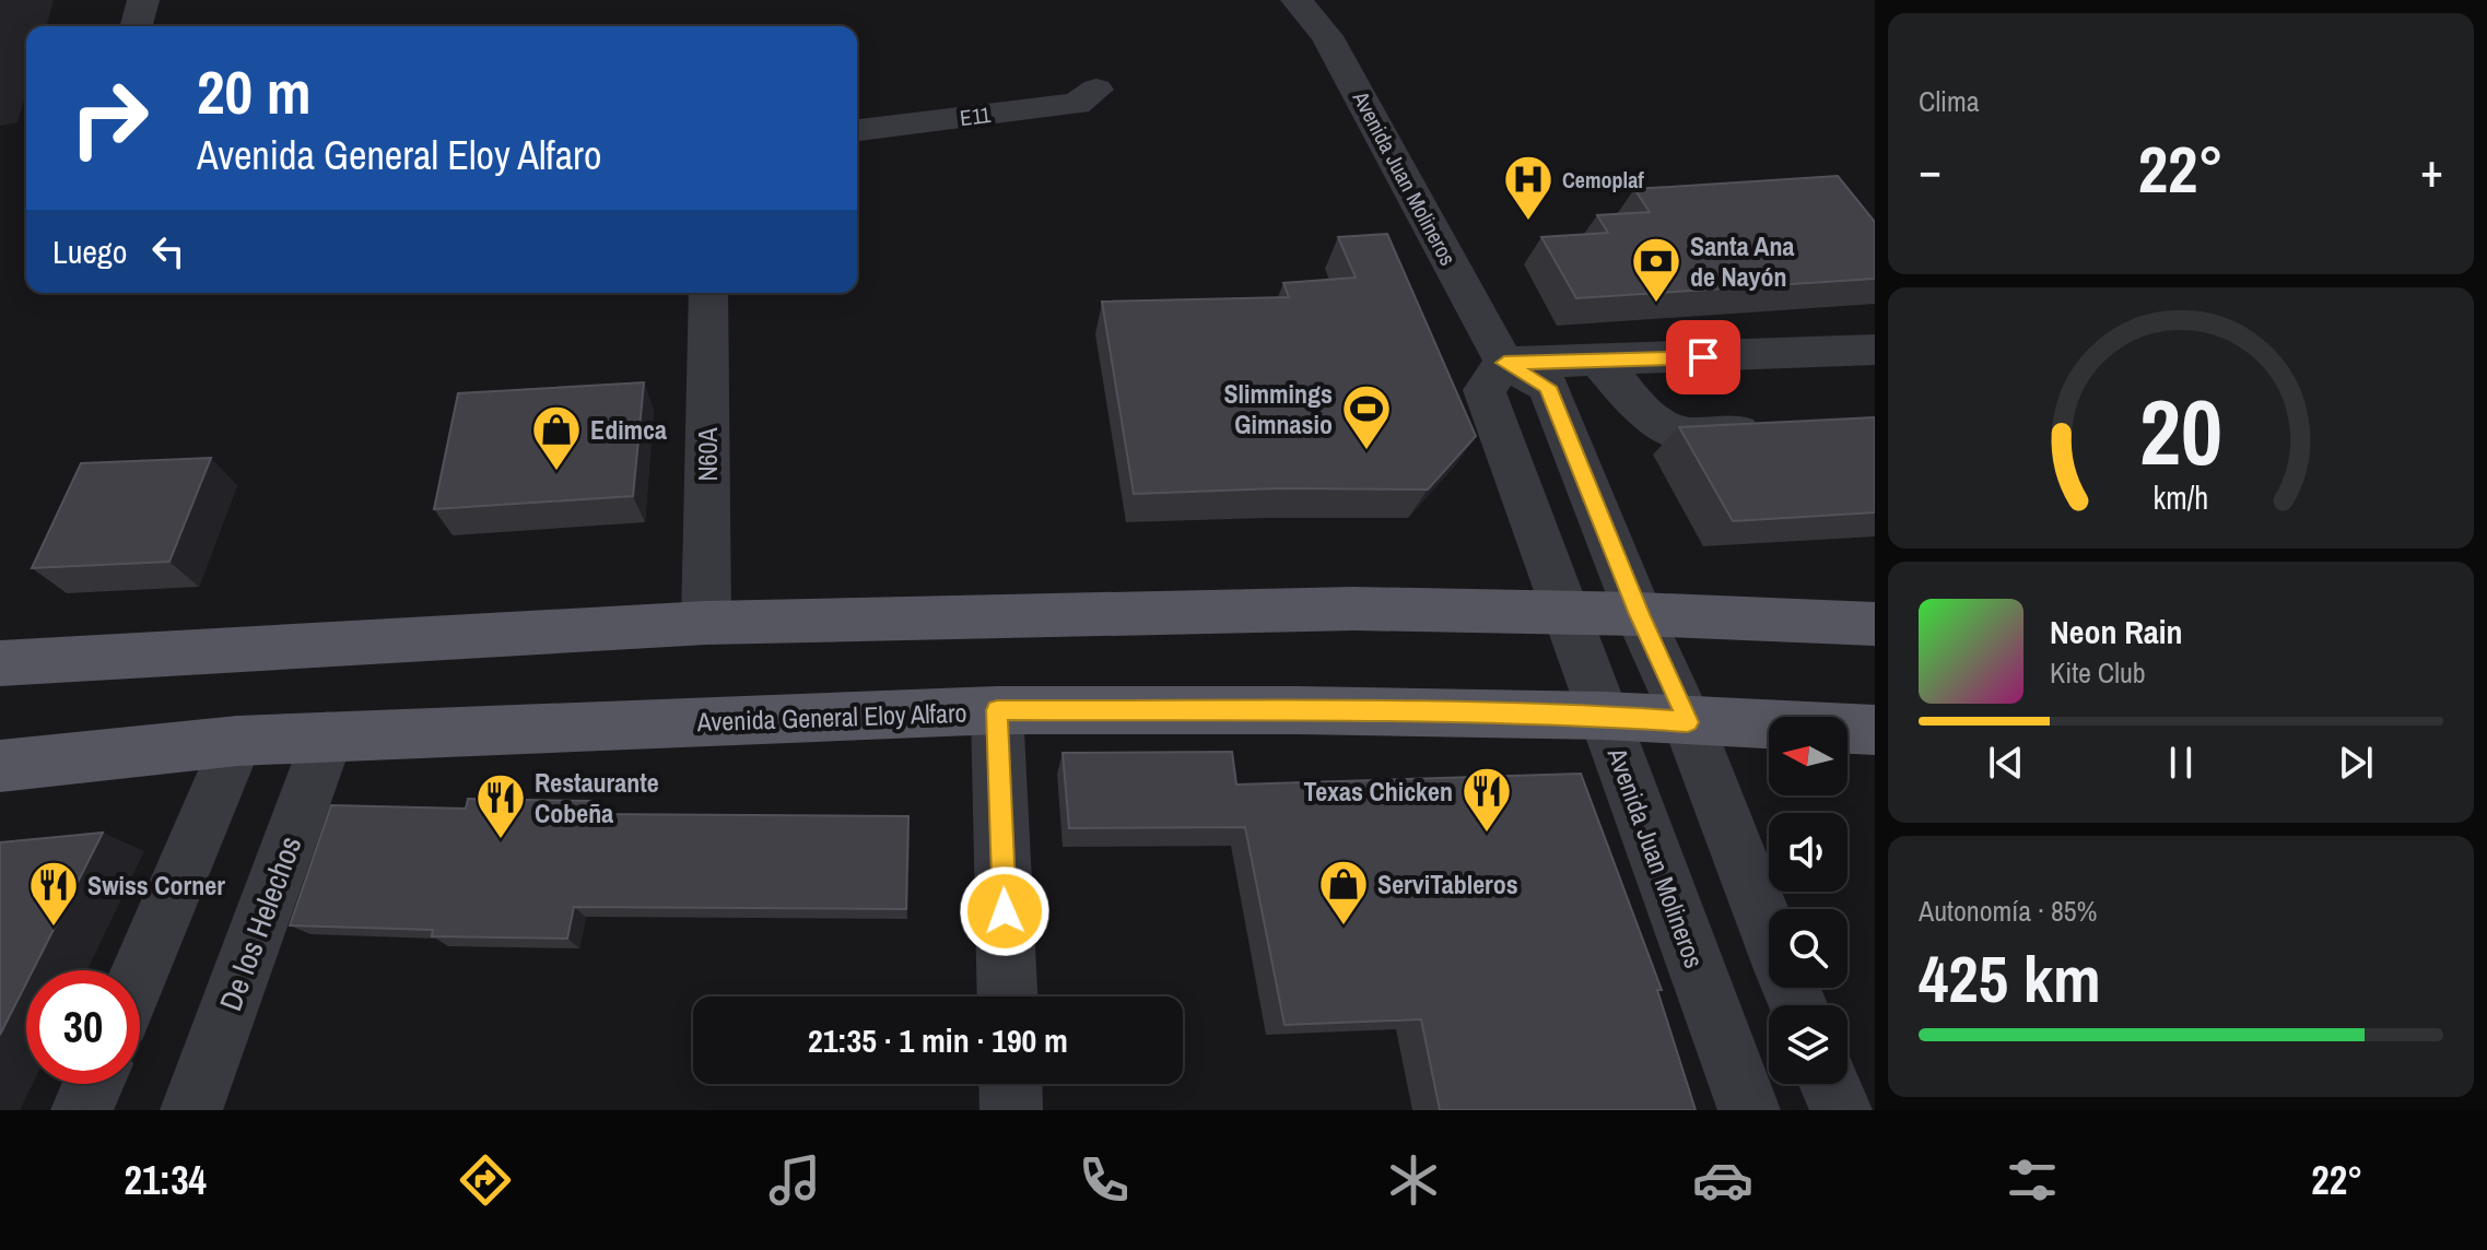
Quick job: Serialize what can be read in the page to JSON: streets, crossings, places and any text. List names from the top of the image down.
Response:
{
  "streets": {
    "main road": ["Avenida General Eloy Alfaro"],
    "street": [
      "E11",
      "Avenida Juan Molineros",
      "N60A",
      "De los Helechos"
    ]
  },
  "crossings": [
    ["Avenida Juan Molineros", "Avenida General Eloy Alfaro"],
    ["Avenida General Eloy Alfaro", "De los Helechos"]
  ],
  "places": {
    "hospital": ["Cemoplaf"],
    "bank": ["Santa Ana de Nayón"],
    "sports": ["Slimmings Gimnasio"],
    "shop": ["Edimca", "ServiTableros"],
    "restaurant": ["Texas Chicken", "Restaurante Cobeña", "Swiss Corner"]
  },
  "north": "left",
  "page": {
    "tile": [
      "Clima",
      ["Autonomía · 85%", "425 km"]
    ],
    "turn": ["20 m", "Avenida General Eloy Alfaro"],
    "heat": ["−", "22°", "+"],
    "then": "Luego",
    "song": ["Neon Rain", "Kite Club"],
    "limit": "30",
    "trip": "21:35 · 1 min · 190 m",
    "tabs": ["21:34", "22°"],
    "gauge": ["20", "km/h"]
  }
}
